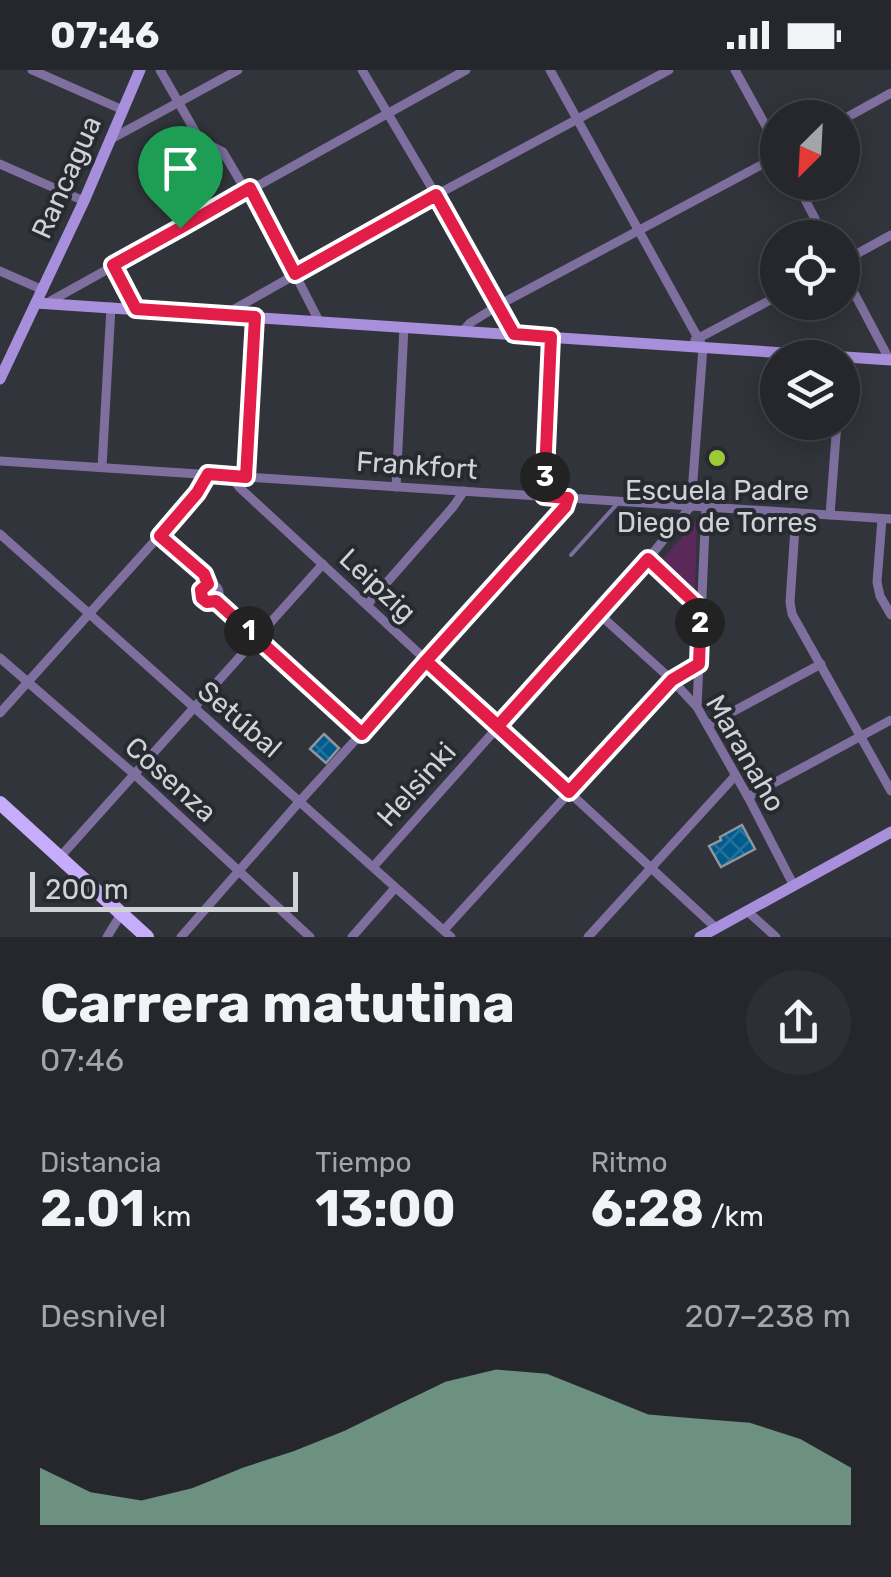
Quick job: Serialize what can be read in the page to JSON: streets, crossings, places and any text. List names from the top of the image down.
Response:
{
  "streets": {
    "main road": ["Rancagua"],
    "street": [
      "Frankfort",
      "Leipzig",
      "Setúbal",
      "Maranaho",
      "Cosenza",
      "Helsinki"
    ]
  },
  "crossings": [
    ["Frankfort", "Leipzig"],
    ["Frankfort", "Helsinki"],
    ["Leipzig", "Helsinki"],
    ["Setúbal", "Helsinki"],
    ["Maranaho", "Helsinki"]
  ],
  "places": ["Escuela Padre Diego de Torres"],
  "scale_bar": "200 m",
  "north": "bottom left",
  "page": {
    "status": "07:46",
    "pins": ["3", "2", "1"],
    "scale": "200 m",
    "heading": ["Carrera matutina", "07:46"],
    "stats": [
      ["Distancia", "2.01 km"],
      ["Tiempo", "13:00"],
      ["Ritmo", "6:28 /km"]
    ],
    "chart": ["Desnivel", "207–238 m"]
  }
}
